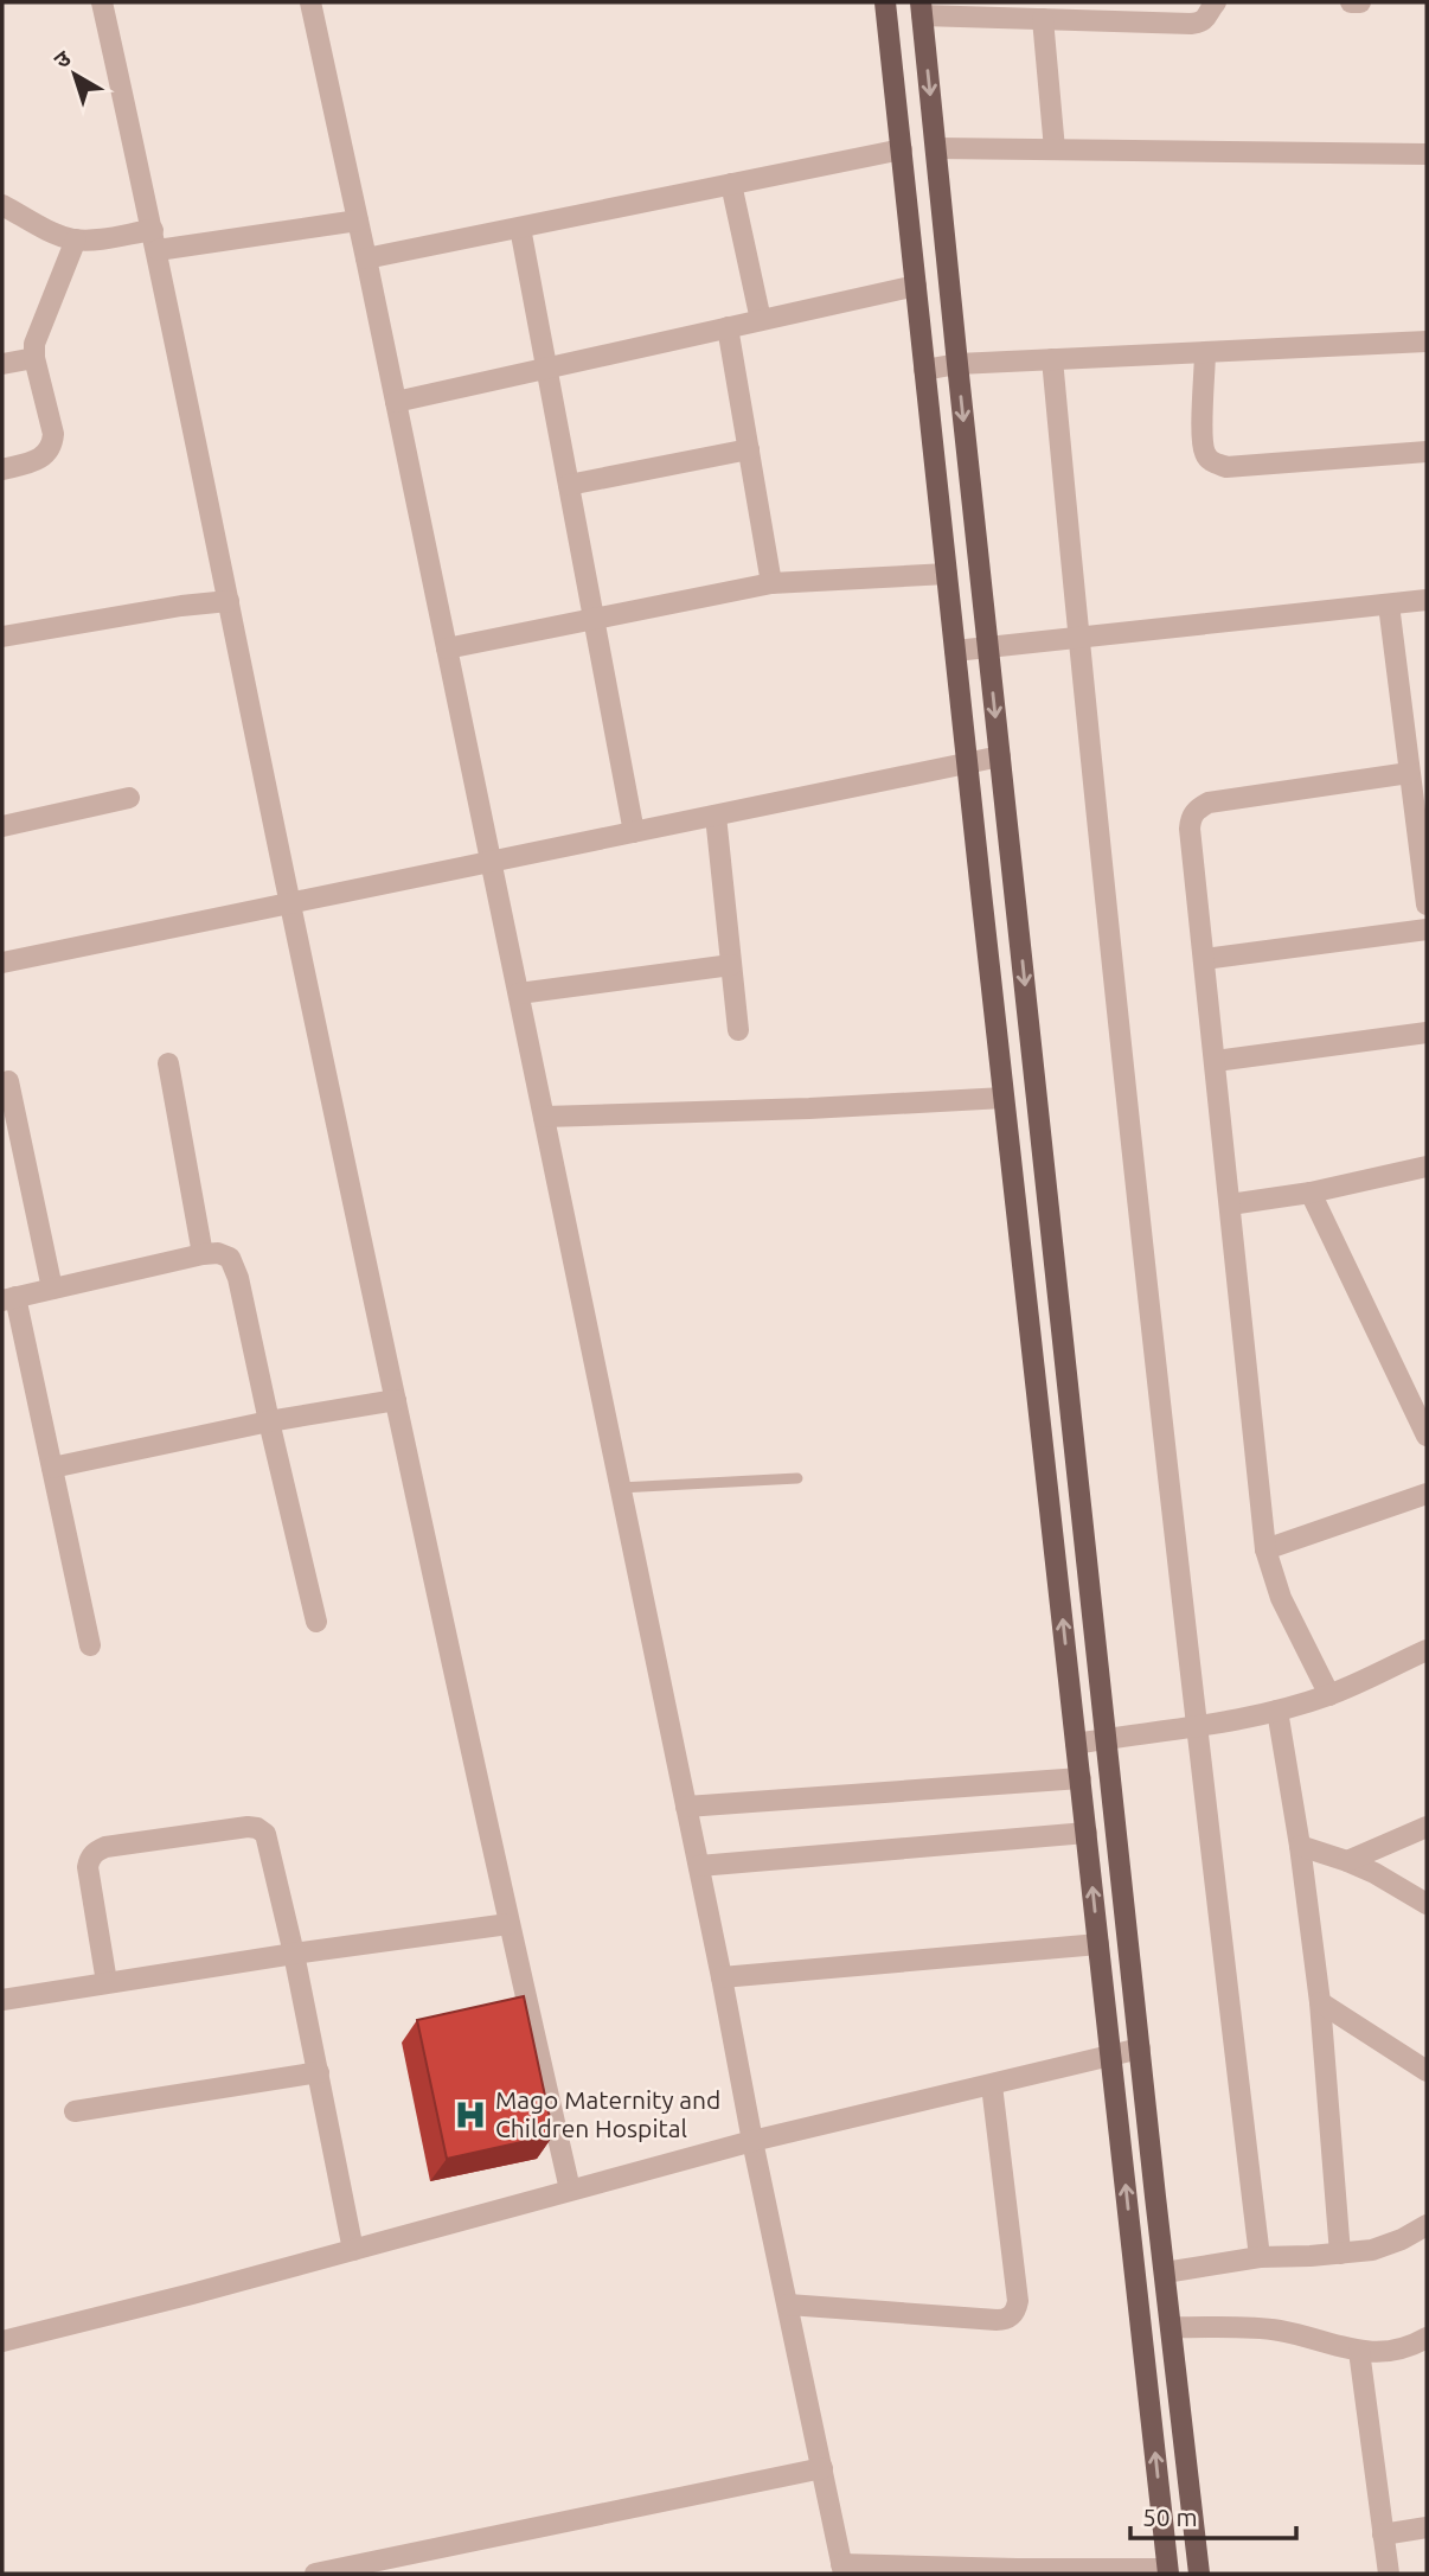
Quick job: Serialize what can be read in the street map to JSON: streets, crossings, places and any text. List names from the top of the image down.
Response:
{
  "places": {
    "hospital": ["Mago Maternity and Children Hospital"]
  },
  "scale_bar": "50 m",
  "north": "top left"
}
